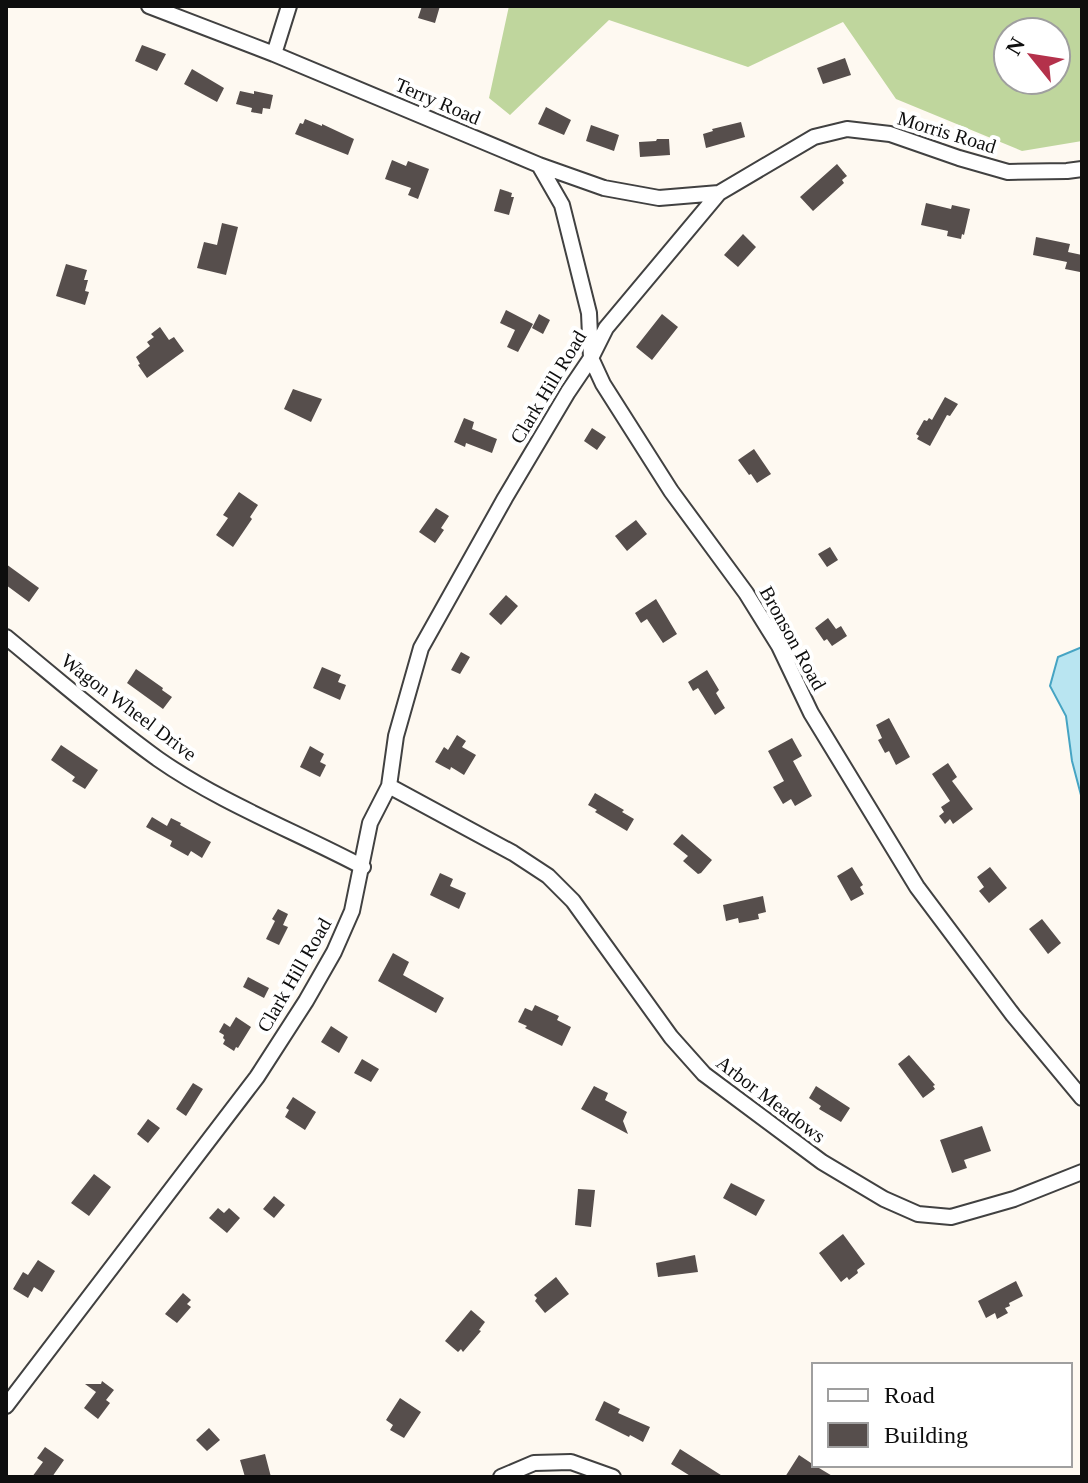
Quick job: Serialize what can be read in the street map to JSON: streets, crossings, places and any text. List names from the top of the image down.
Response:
{
  "streets": {
    "street": [
      "Terry Road",
      "Morris Road",
      "Clark Hill Road",
      "Bronson Road",
      "Wagon Wheel Drive",
      "Arbor Meadows"
    ]
  },
  "crossings": [
    ["Terry Road", "Morris Road"],
    ["Terry Road", "Clark Hill Road"],
    ["Terry Road", "Bronson Road"],
    ["Morris Road", "Clark Hill Road"],
    ["Clark Hill Road", "Bronson Road"],
    ["Clark Hill Road", "Wagon Wheel Drive"],
    ["Clark Hill Road", "Arbor Meadows"]
  ],
  "legend": ["Road", "Building"],
  "north": "top left"
}
